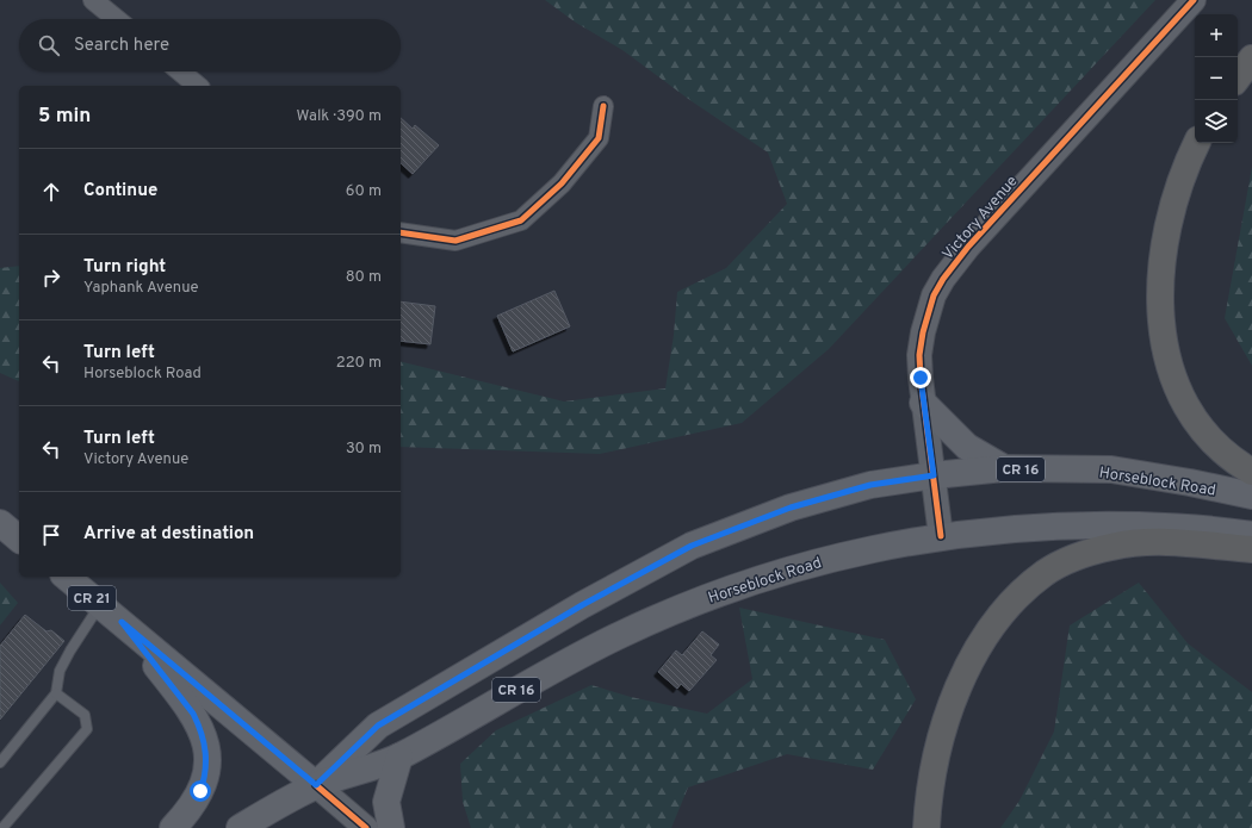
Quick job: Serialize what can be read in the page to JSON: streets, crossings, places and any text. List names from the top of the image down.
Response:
{
  "streets": {
    "main road": ["CR 16", "Horseblock Road", "CR 21"],
    "street": ["Victory Avenue"]
  },
  "crossings": [
    ["Victory Avenue", "Horseblock Road"],
    ["Horseblock Road", "CR 21"]
  ],
  "page": {
    "map_buttons": ["+", "−"],
    "search": "Search here",
    "heading": ["5 min", "Walk · 390 m"],
    "list": [
      ["Continue", "60 m"],
      ["Turn right", "Yaphank Avenue", "80 m"],
      ["Turn left", "Horseblock Road", "220 m"],
      ["Turn left", "Victory Avenue", "30 m"],
      "Arrive at destination"
    ]
  }
}
